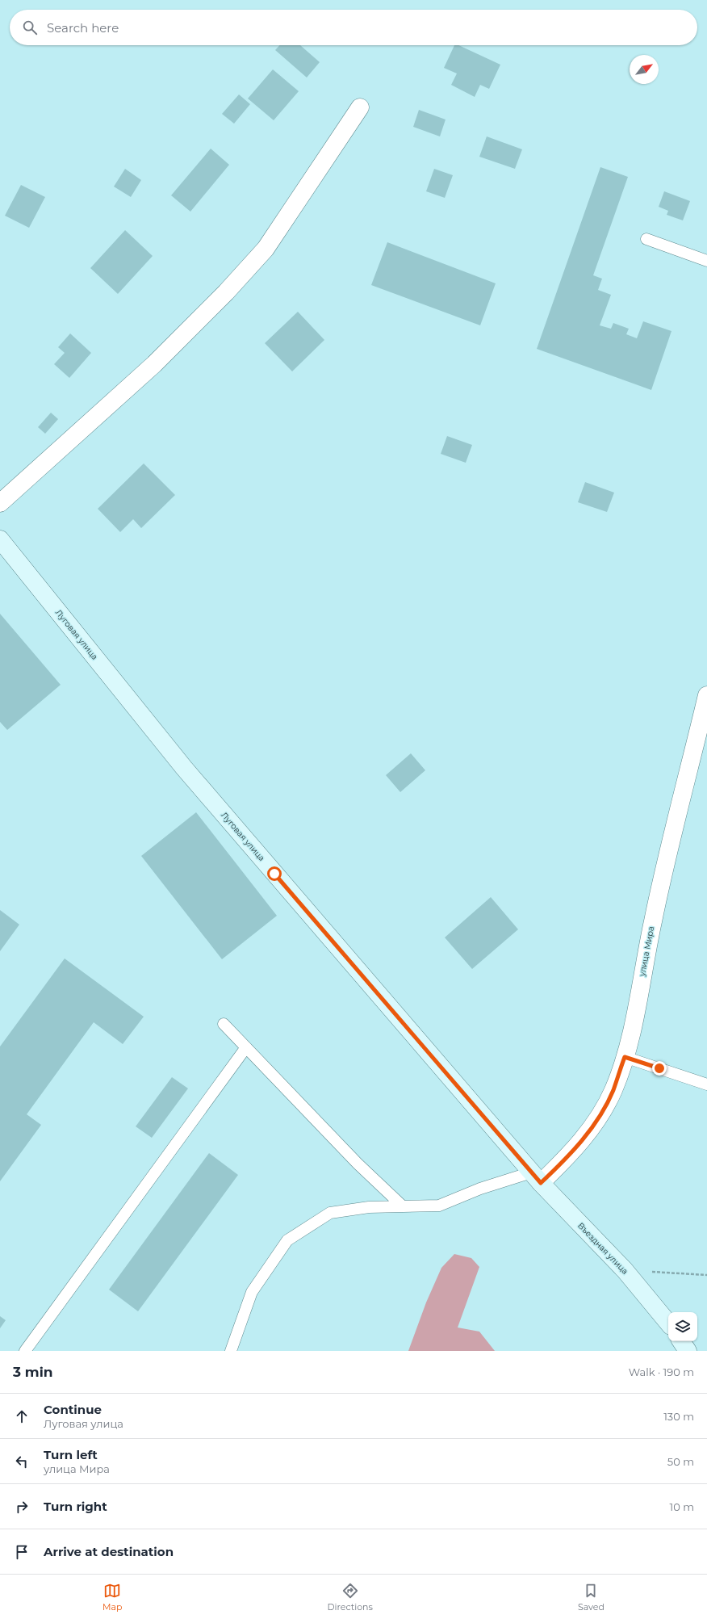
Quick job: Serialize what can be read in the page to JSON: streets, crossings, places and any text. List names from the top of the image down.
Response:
{
  "streets": {
    "street": ["Луговая улица", "улица Мира", "Въездная улица"]
  },
  "crossings": [
    ["Луговая улица", "улица Мира"],
    ["Луговая улица", "Въездная улица"],
    ["улица Мира", "Въездная улица"]
  ],
  "north": "top right",
  "page": {
    "search": "Search here",
    "heading": ["3 min", "Walk · 190 m"],
    "list": [
      ["Continue", "Луговая улица", "130 m"],
      ["Turn left", "улица Мира", "50 m"],
      ["Turn right", "10 m"],
      "Arrive at destination"
    ],
    "nav": ["Map", "Directions", "Saved"]
  }
}
